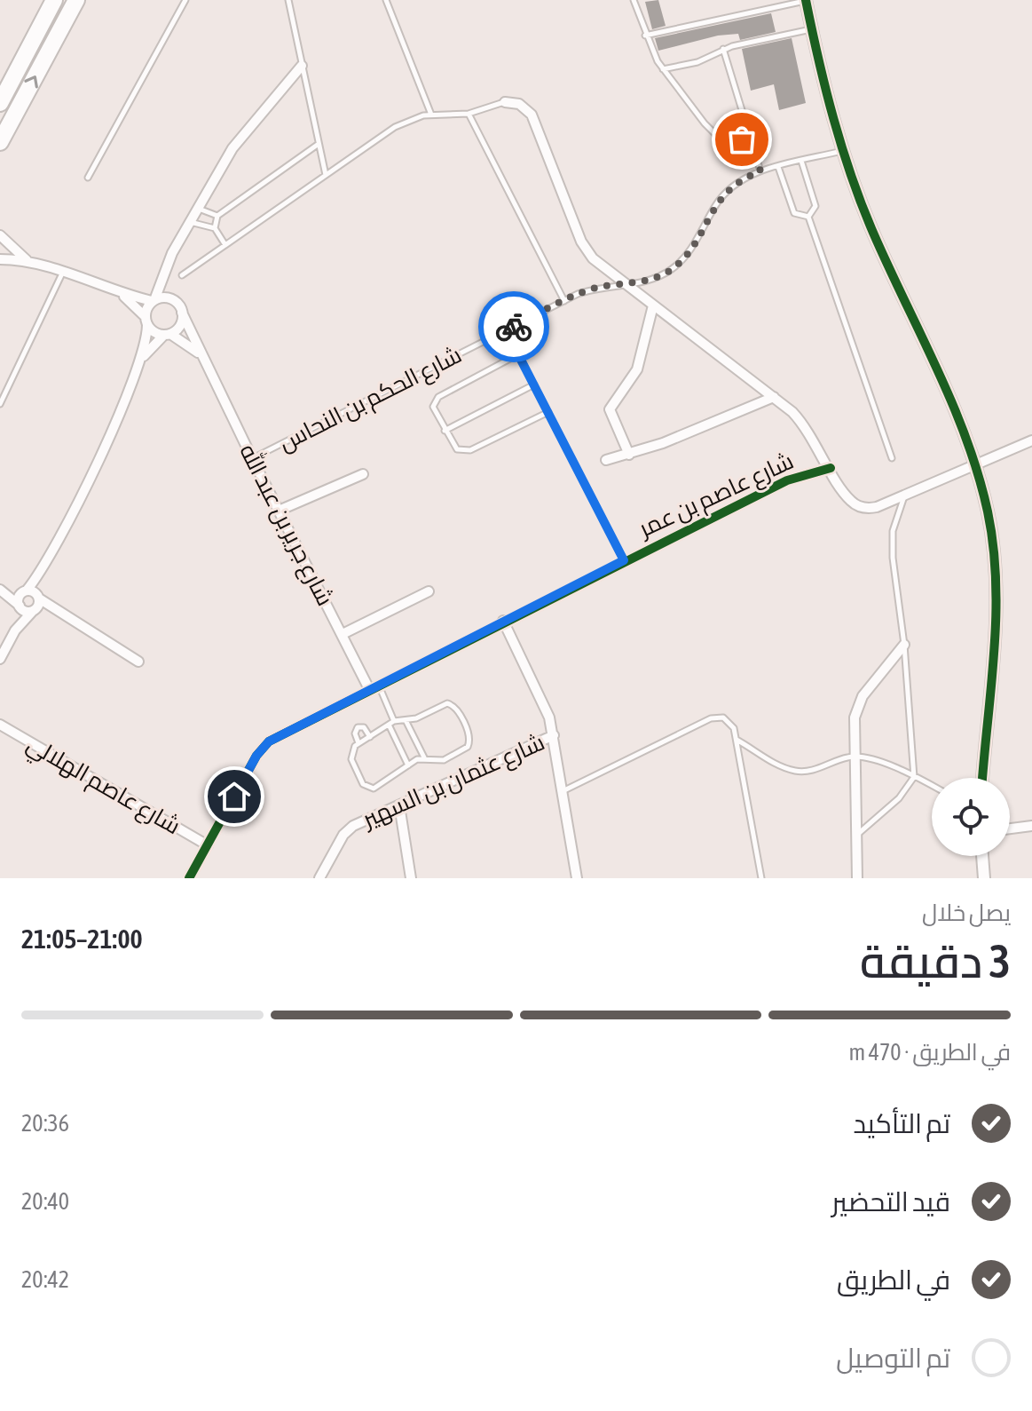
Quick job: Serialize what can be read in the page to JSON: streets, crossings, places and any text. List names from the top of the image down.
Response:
{
  "streets": {
    "street": [
      "شارع عاصم بن عمر",
      "شارع جرير بن عبد الله",
      "شارع عثمان بن السهير",
      "شارع عاصم الهلالي"
    ],
    "lane": ["شارع الحكم بن النحاس"]
  },
  "crossings": [
    ["شارع الحكم بن النحاس", "شارع جرير بن عبد الله"],
    ["شارع عاصم بن عمر", "شارع جرير بن عبد الله"],
    ["شارع عاصم بن عمر", "شارع عاصم الهلالي"]
  ],
  "page": {
    "heading": ["3 دقيقة", "يصل خلال", "21:00–21:05"],
    "bar": "في الطريق · 470 m",
    "list": [
      ["تم التأكيد", "20:36"],
      ["قيد التحضير", "20:40"],
      ["في الطريق", "20:42"],
      "تم التوصيل"
    ]
  }
}
